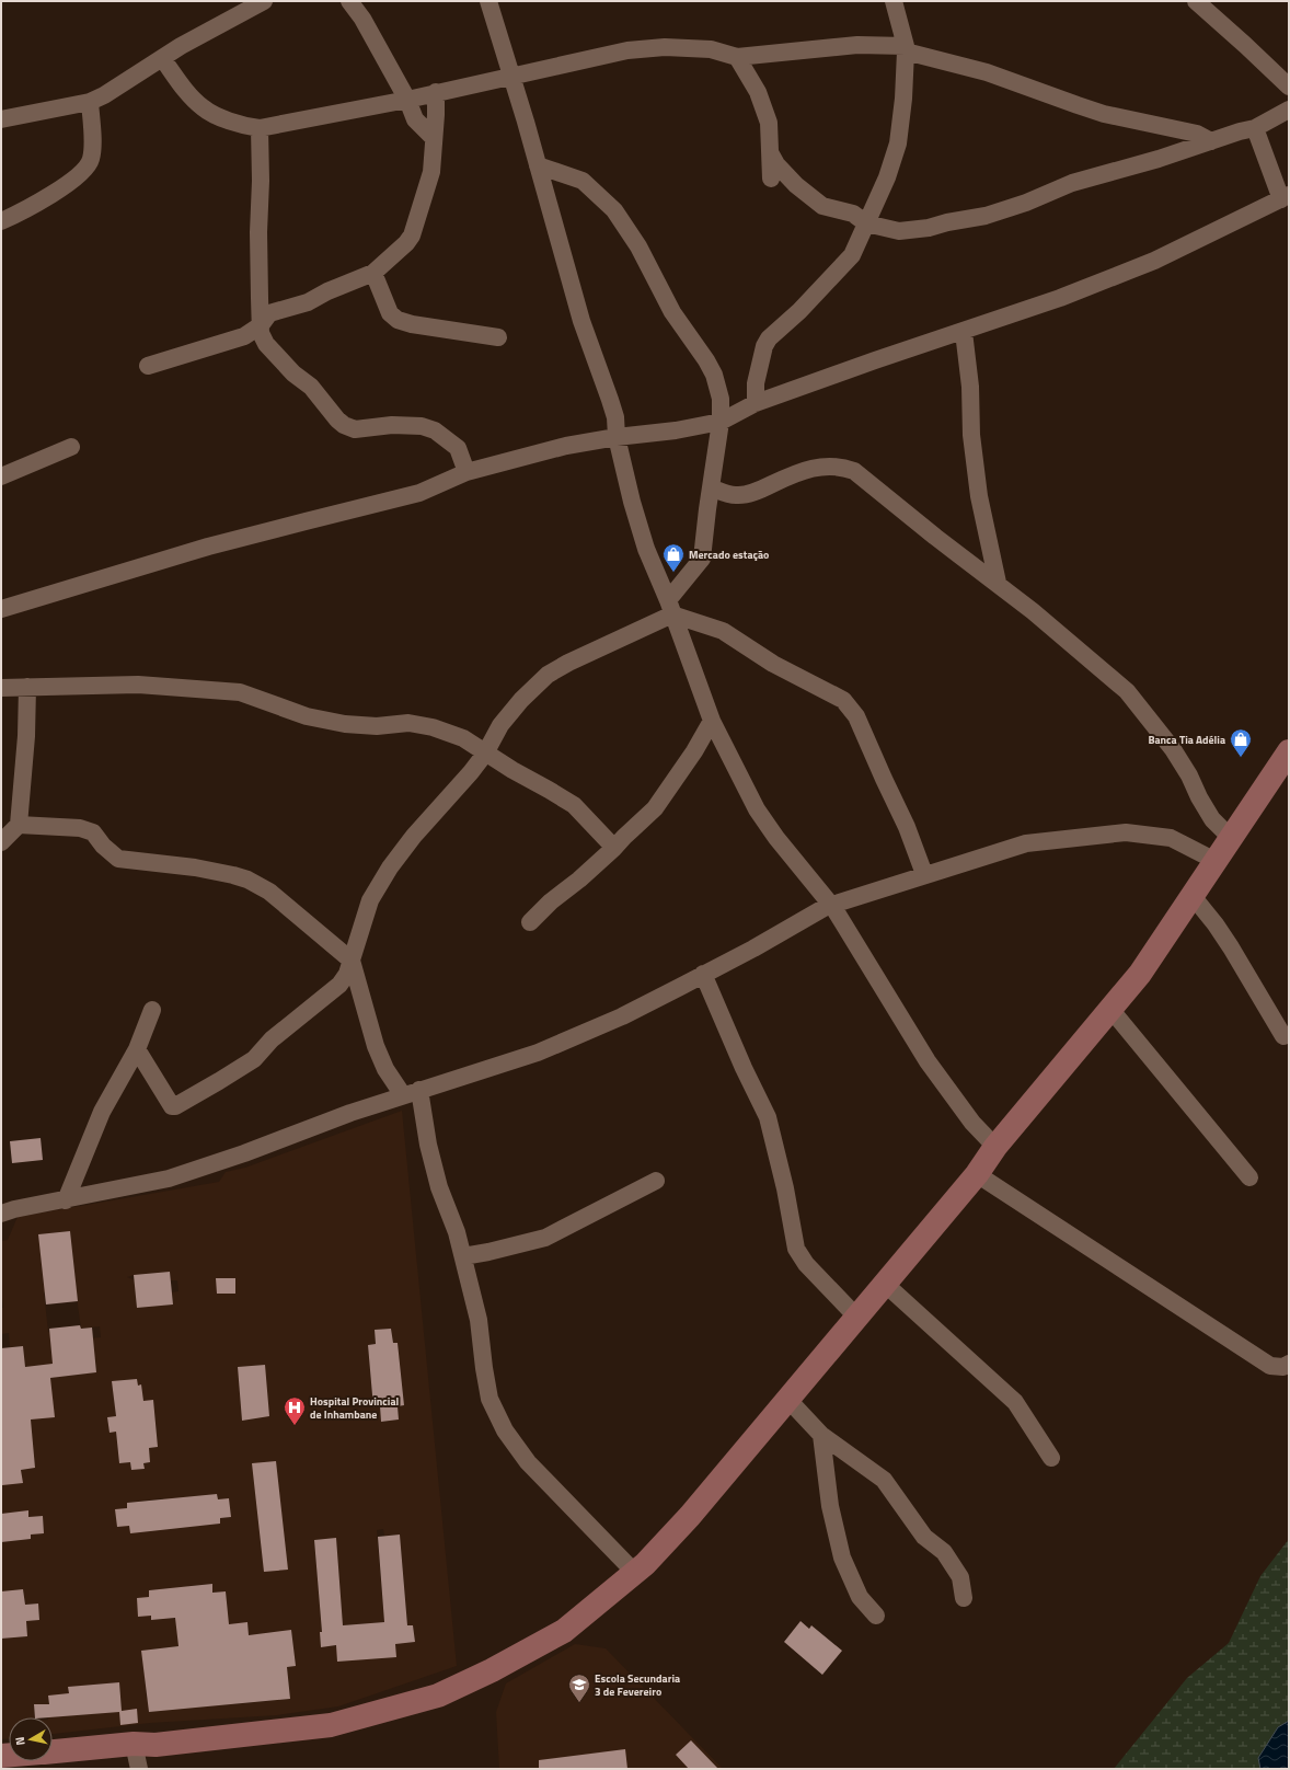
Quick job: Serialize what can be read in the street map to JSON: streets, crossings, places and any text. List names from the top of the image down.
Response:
{
  "places": {
    "shop": ["Mercado estação", "Banca Tia Adélia"],
    "hospital": ["Hospital Provincial de Inhambane"],
    "school or university": ["Escola Secundaria 3 de Fevereiro"]
  },
  "north": "left"
}
